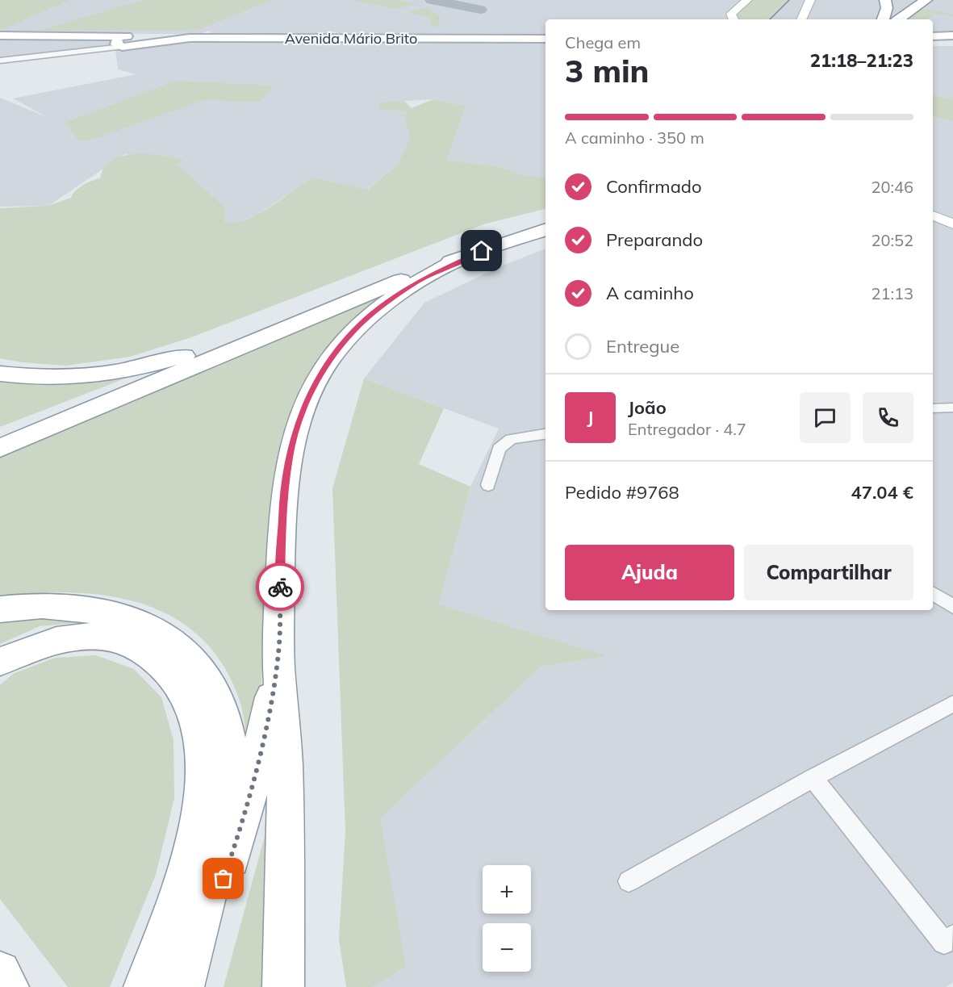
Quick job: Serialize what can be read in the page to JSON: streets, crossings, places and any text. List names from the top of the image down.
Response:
{
  "streets": {
    "main road": ["Avenida Mário Brito"]
  },
  "page": {
    "heading": ["3 min", "Chega em", "21:18–21:23"],
    "panel": [
      "João",
      "Entregador · 4.7",
      "Pedido #9768",
      "47.04 €"
    ],
    "bar": "A caminho · 350 m",
    "list": [
      ["Confirmado", "20:46"],
      ["Preparando", "20:52"],
      ["A caminho", "21:13"],
      "Entregue"
    ],
    "round": "J",
    "buttons": ["Ajuda", "Compartilhar"],
    "map_buttons": ["+", "−"]
  }
}
